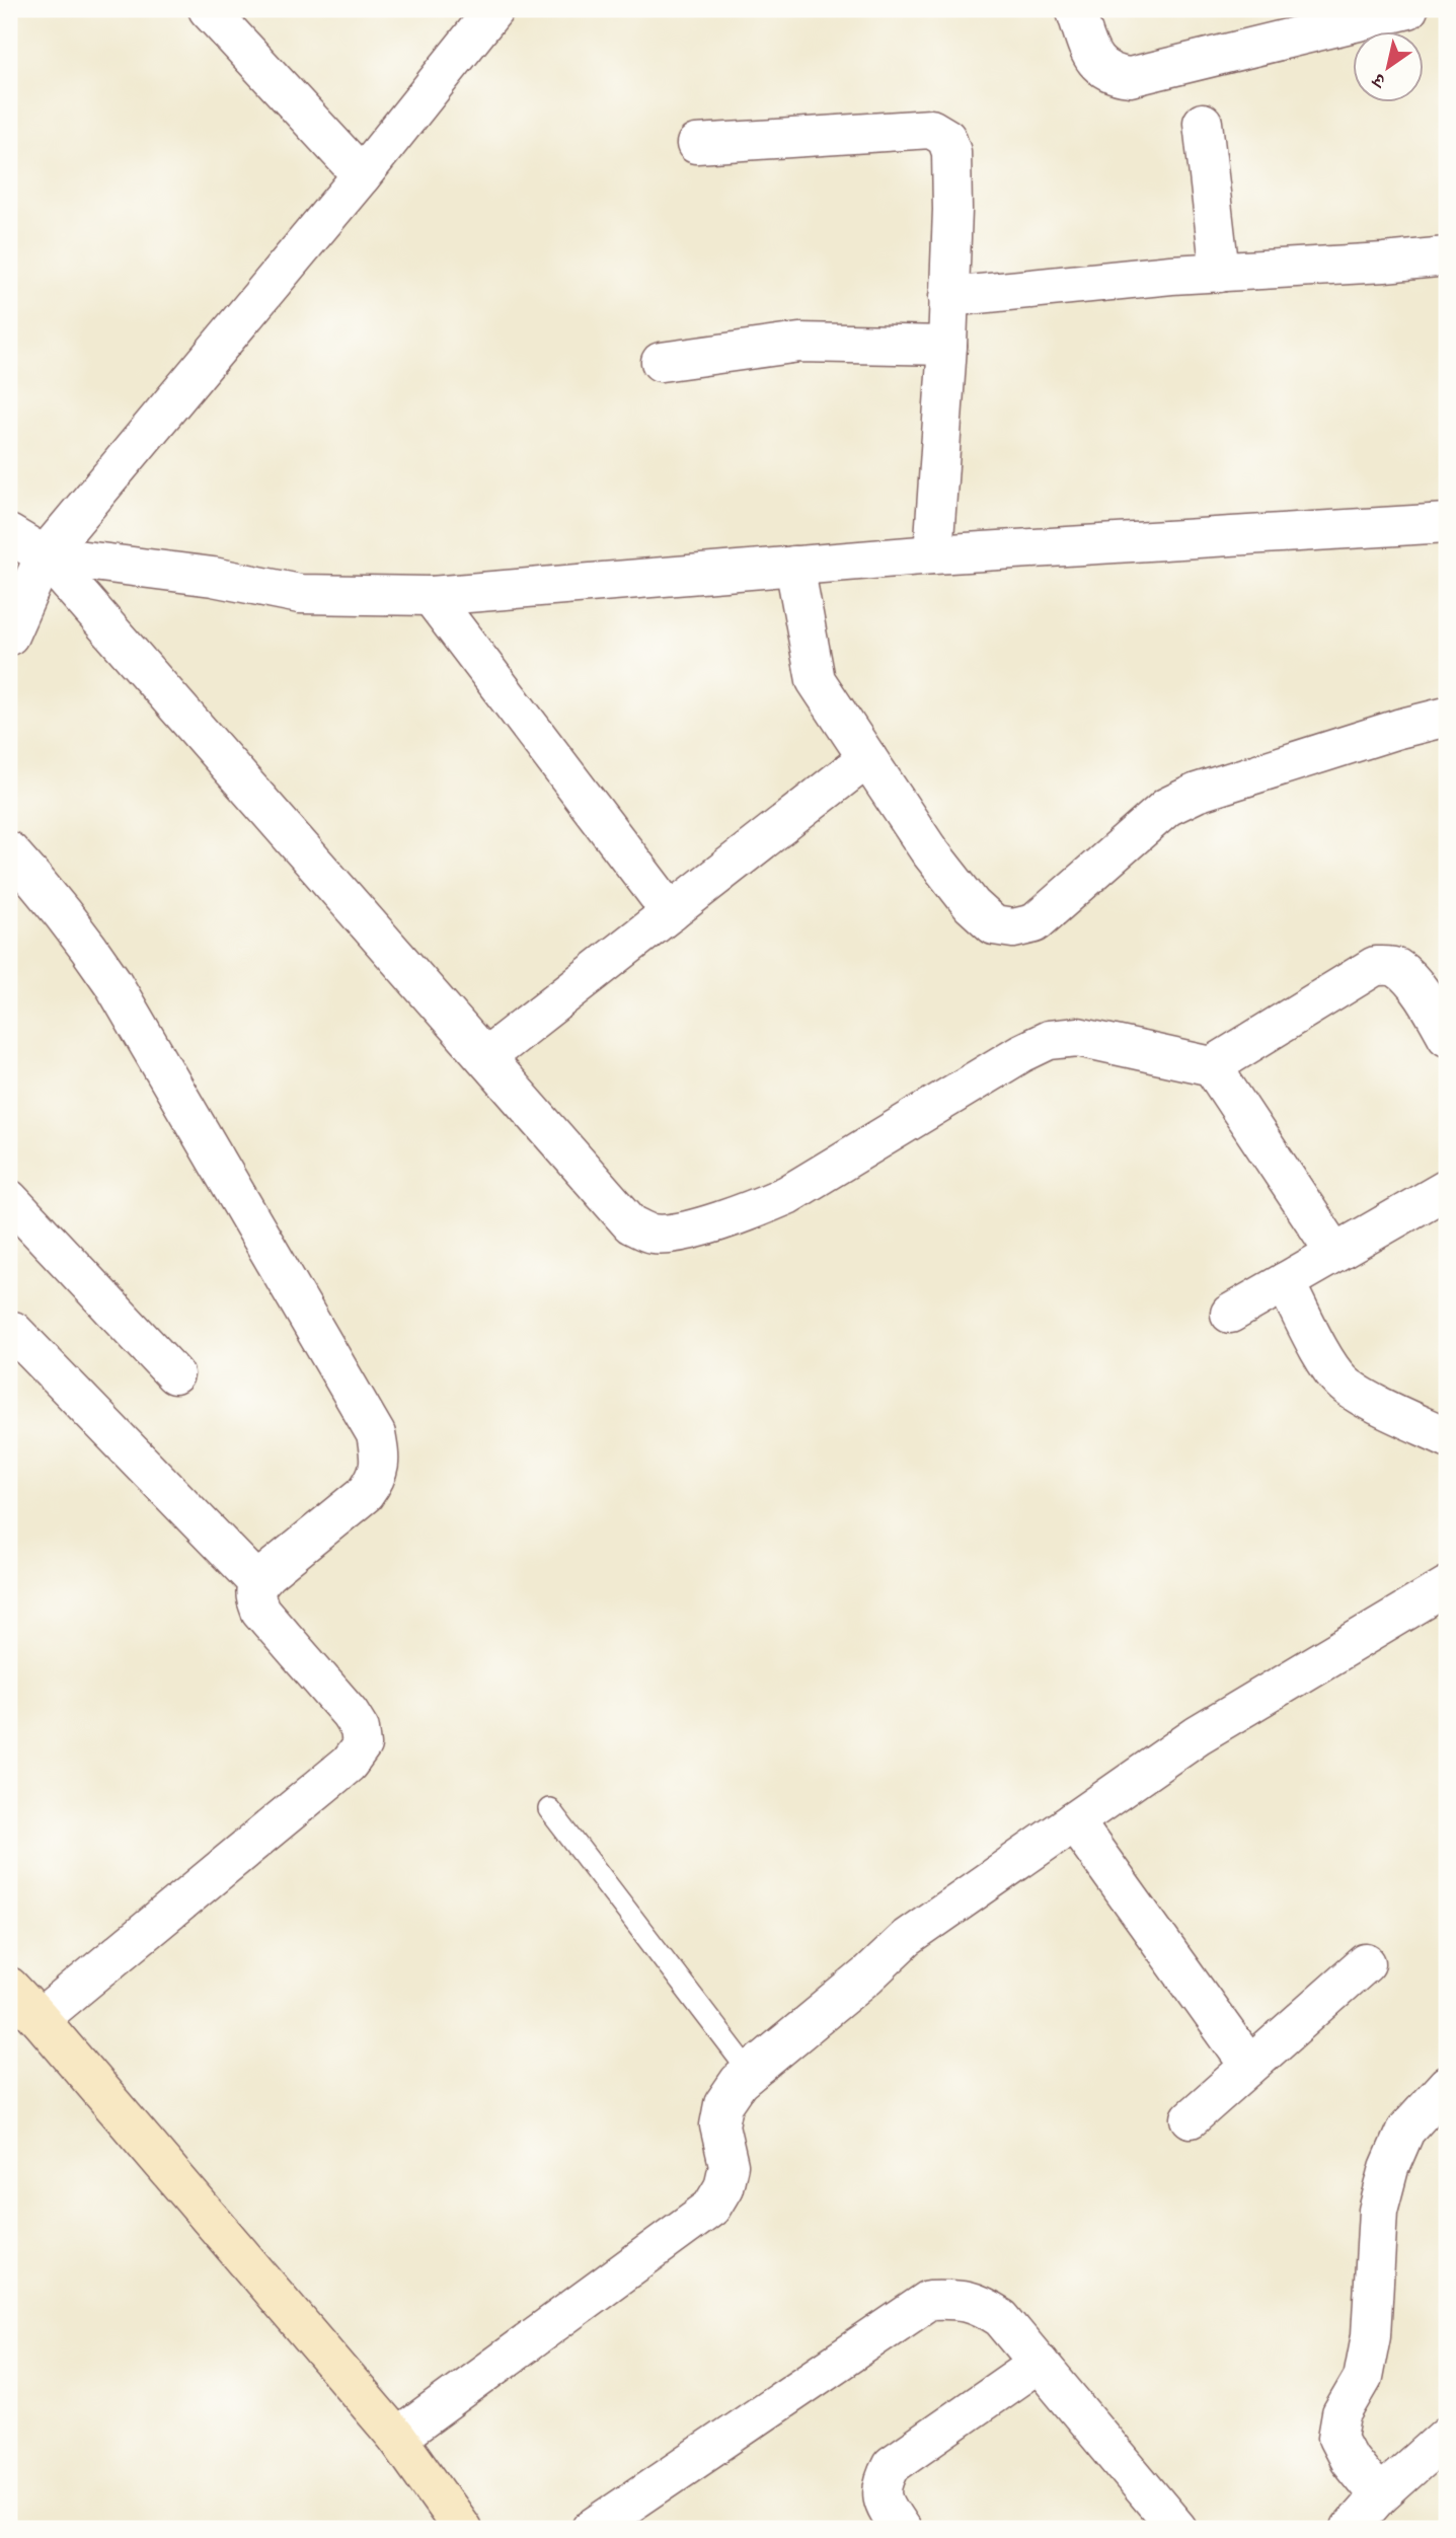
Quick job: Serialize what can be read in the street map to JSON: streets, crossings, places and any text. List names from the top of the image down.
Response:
{
  "north": "bottom left"
}
